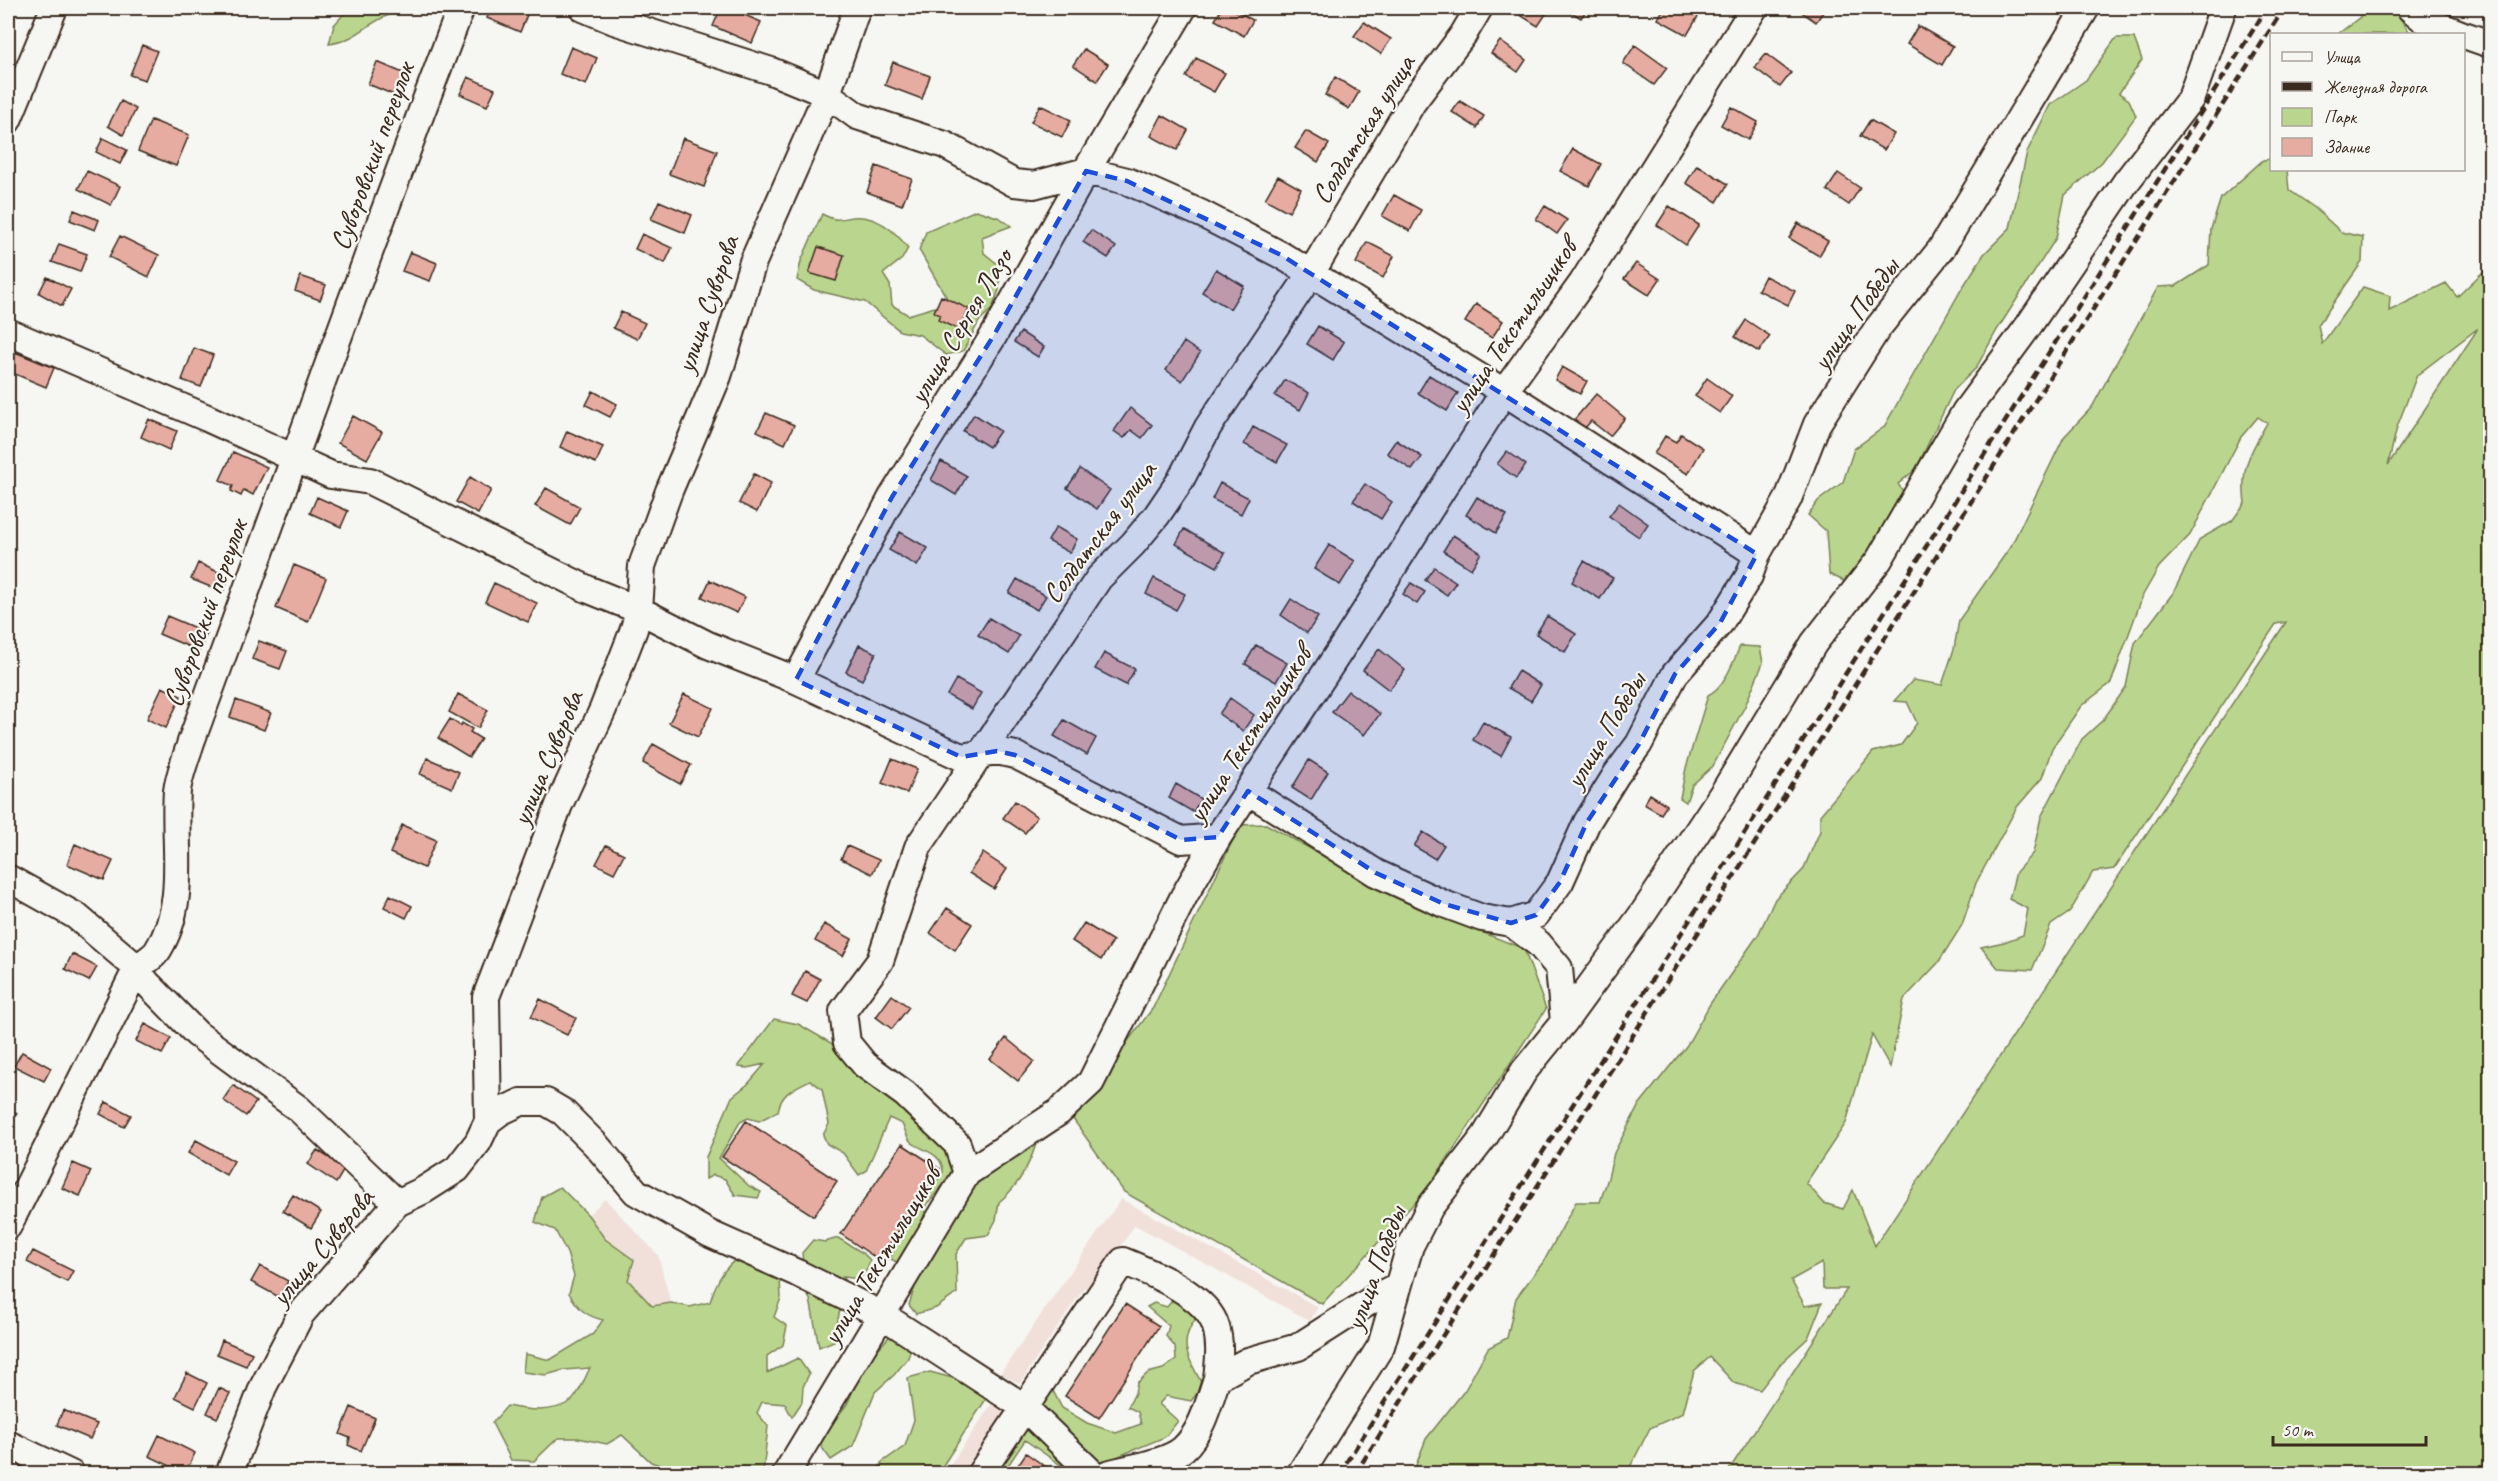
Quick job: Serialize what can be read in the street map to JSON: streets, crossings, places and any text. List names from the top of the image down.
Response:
{
  "streets": {
    "street": [
      "Солдатская улица",
      "Суворовский переулок",
      "улица Суворова",
      "улица Победы",
      "улица Сергея Лазо",
      "улица Текстильщиков"
    ]
  },
  "crossings": [
    ["Солдатская улица", "улица Текстильщиков"]
  ],
  "legend": [
    "Улица",
    "Железная дорога",
    "Парк",
    "Здание"
  ],
  "scale_bar": "50 m"
}
